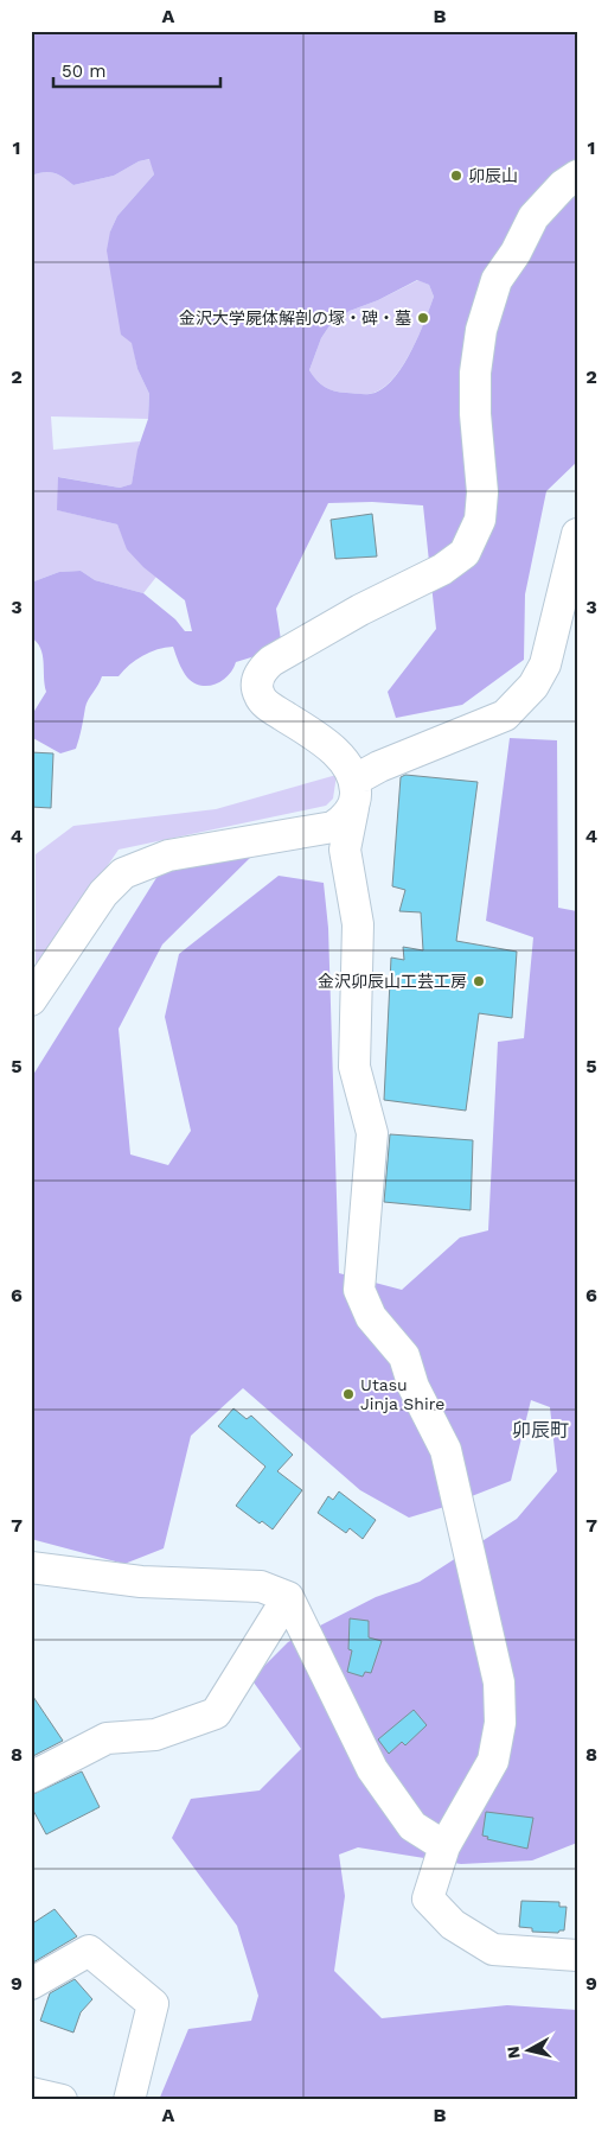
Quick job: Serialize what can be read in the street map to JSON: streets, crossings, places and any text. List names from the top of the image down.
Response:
{
  "districts": ["卯辰町"],
  "places": [
    "卯辰山",
    "金沢大学屍体解剖の塚・碑・墓",
    "金沢卯辰山工芸工房",
    "Utasu Jinja Shire"
  ],
  "scale_bar": "50 m",
  "north": "left",
  "grid": {
    "columns": ["A", "B"],
    "rows": [
      "1",
      "2",
      "3",
      "4",
      "5",
      "6",
      "7",
      "8",
      "9"
    ]
  }
}
